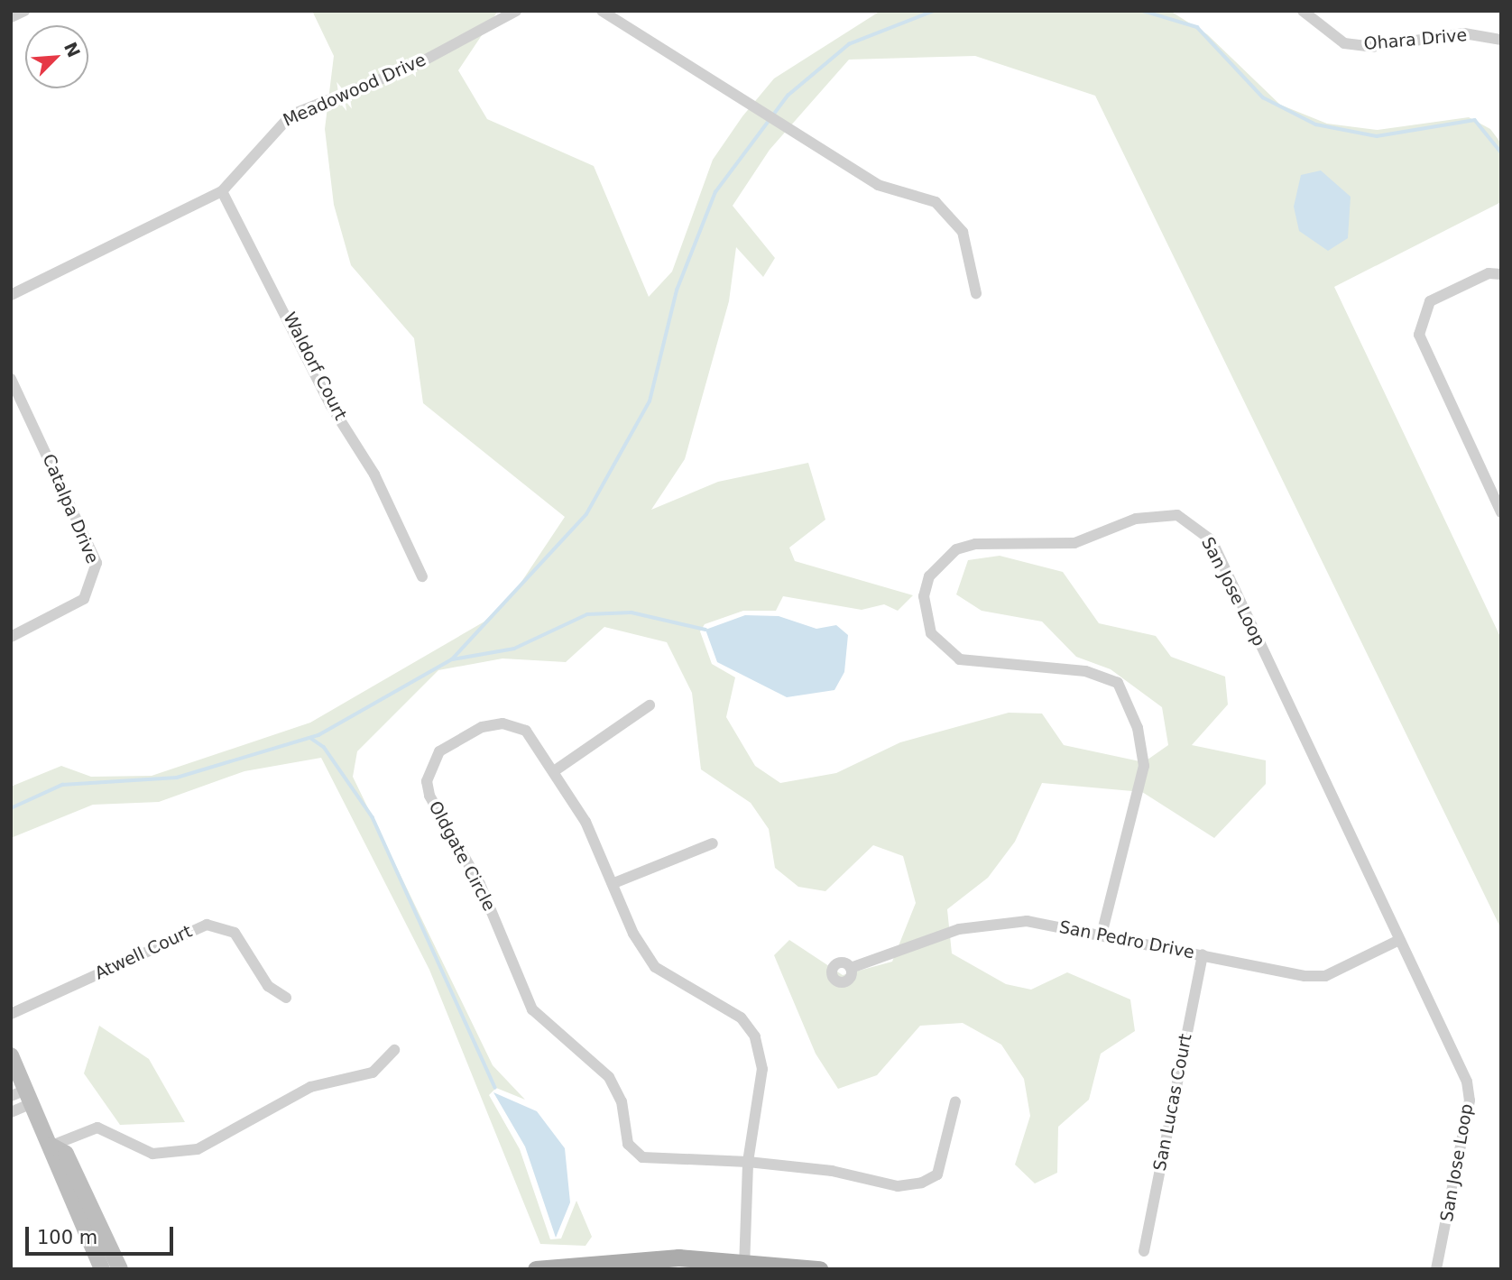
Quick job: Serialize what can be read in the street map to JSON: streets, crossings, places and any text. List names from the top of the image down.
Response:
{
  "streets": {
    "street": [
      "Ohara Drive",
      "Meadowood Drive",
      "Waldorf Court",
      "Catalpa Drive",
      "San Jose Loop",
      "Oldgate Circle",
      "San Pedro Drive",
      "Atwell Court",
      "San Lucas Court"
    ]
  },
  "crossings": [
    ["Meadowood Drive", "Waldorf Court"],
    ["San Jose Loop", "San Pedro Drive"],
    ["San Pedro Drive", "San Lucas Court"]
  ],
  "scale_bar": "100 m",
  "north": "top right"
}
